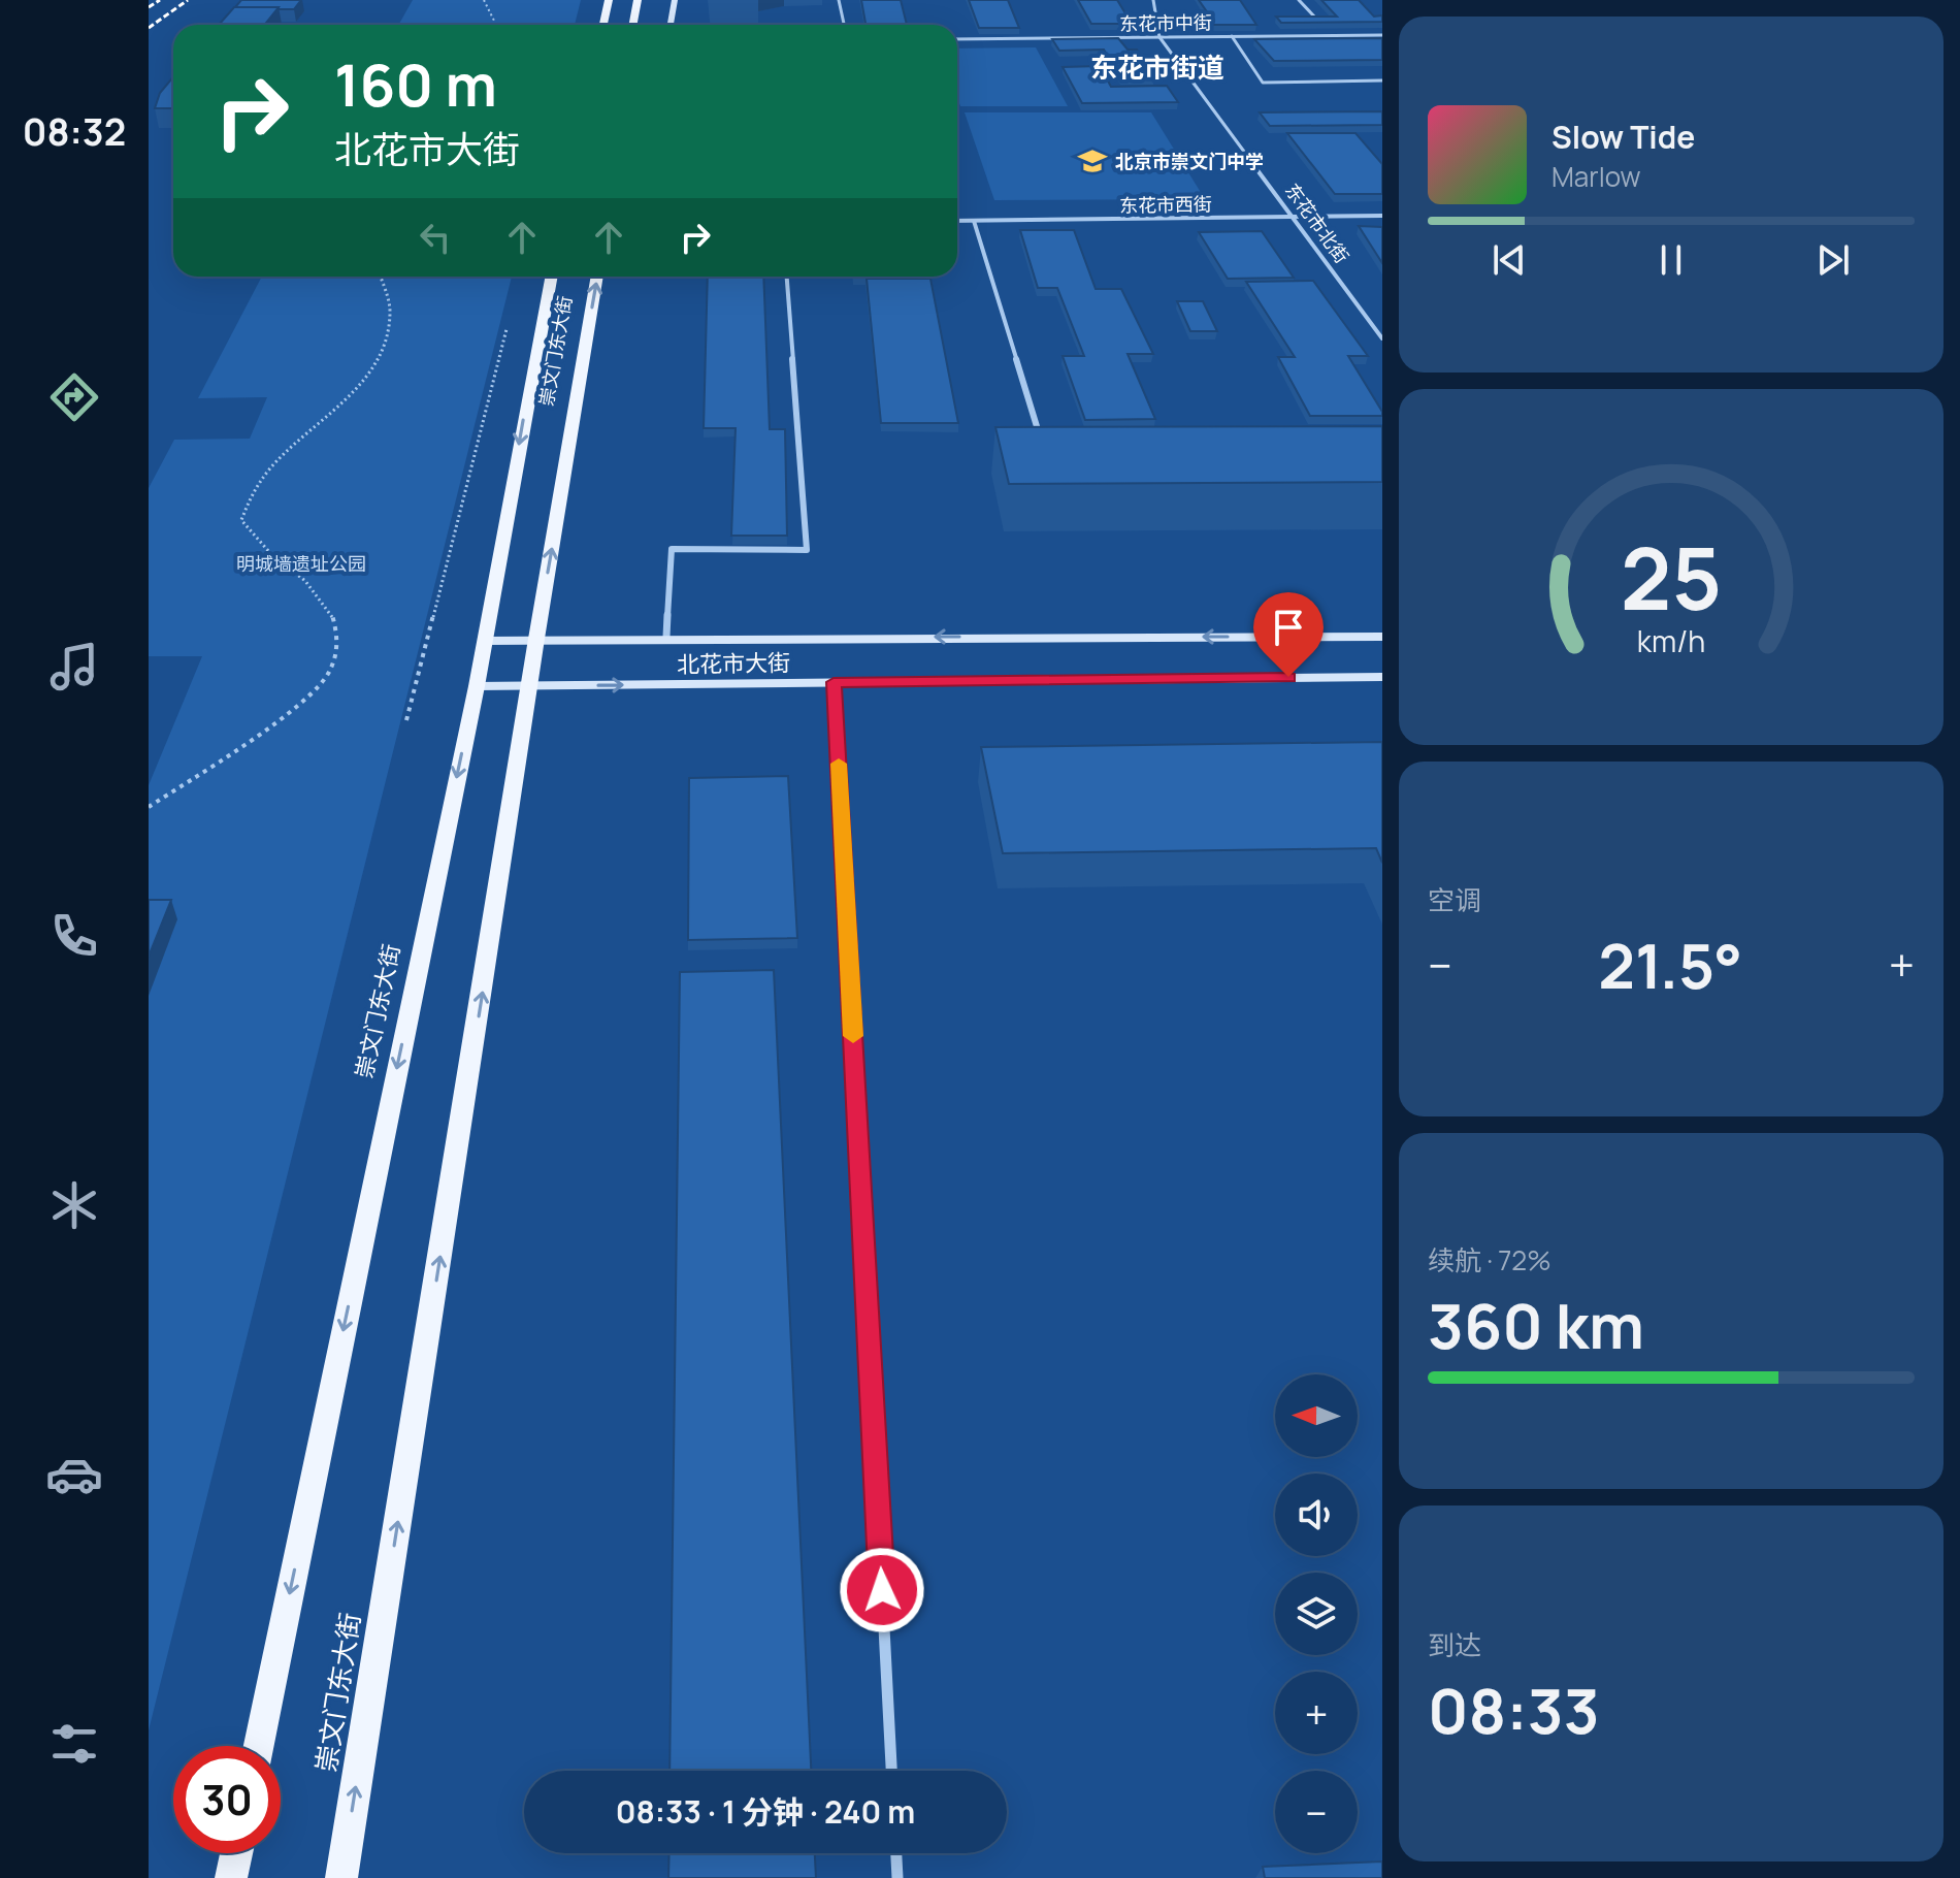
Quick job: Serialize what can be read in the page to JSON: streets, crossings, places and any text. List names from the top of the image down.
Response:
{
  "streets": {
    "main road": ["崇文门东大街", "北花市大街"],
    "street": ["东花市中街", "东花市西街", "东花市北街"]
  },
  "crossings": [
    ["东花市中街", "东花市北街"],
    ["东花市西街", "东花市北街"],
    ["崇文门东大街", "北花市大街"]
  ],
  "districts": ["东花市街道"],
  "parks": ["明城墙遗址公园"],
  "places": {
    "school or university": ["北京市崇文门中学"]
  },
  "north": "left",
  "page": {
    "tabs": "08:32",
    "turn": ["160 m", "北花市大街"],
    "song": ["Slow Tide", "Marlow"],
    "tile": [
      "空调",
      ["续航 · 72%", "360 km"],
      ["到达", "08:33"]
    ],
    "heat": ["−", "21.5°", "+"],
    "map_buttons": ["+", "−"],
    "limit": "30",
    "trip": "08:33 · 1 分钟 · 240 m",
    "gauge": ["25", "km/h"]
  }
}
